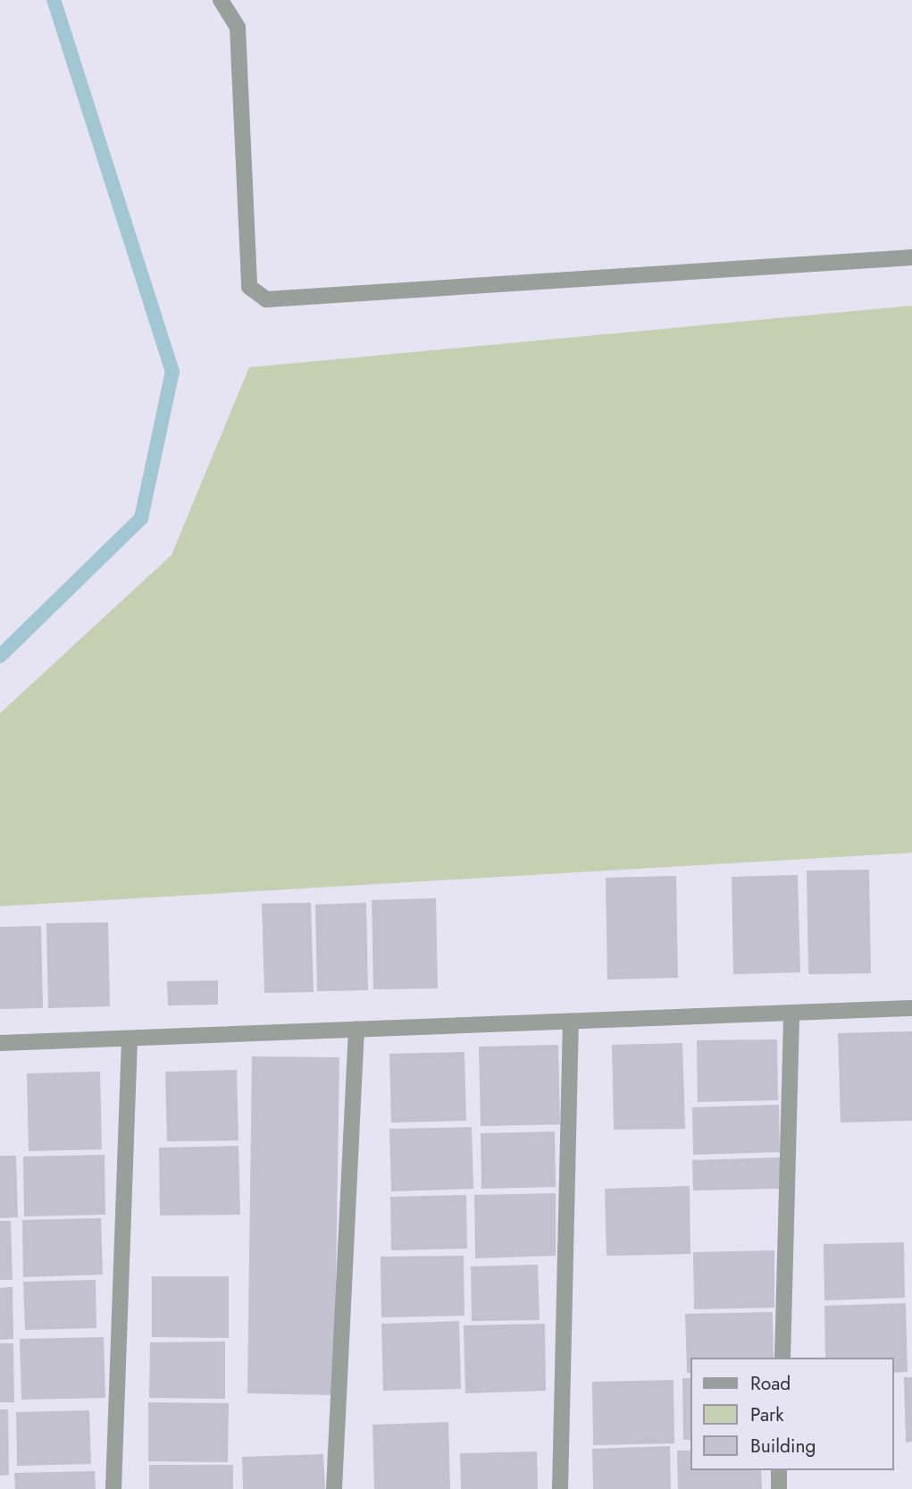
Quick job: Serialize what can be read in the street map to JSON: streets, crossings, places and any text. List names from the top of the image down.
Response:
{
  "legend": ["Road", "Park", "Building"]
}
